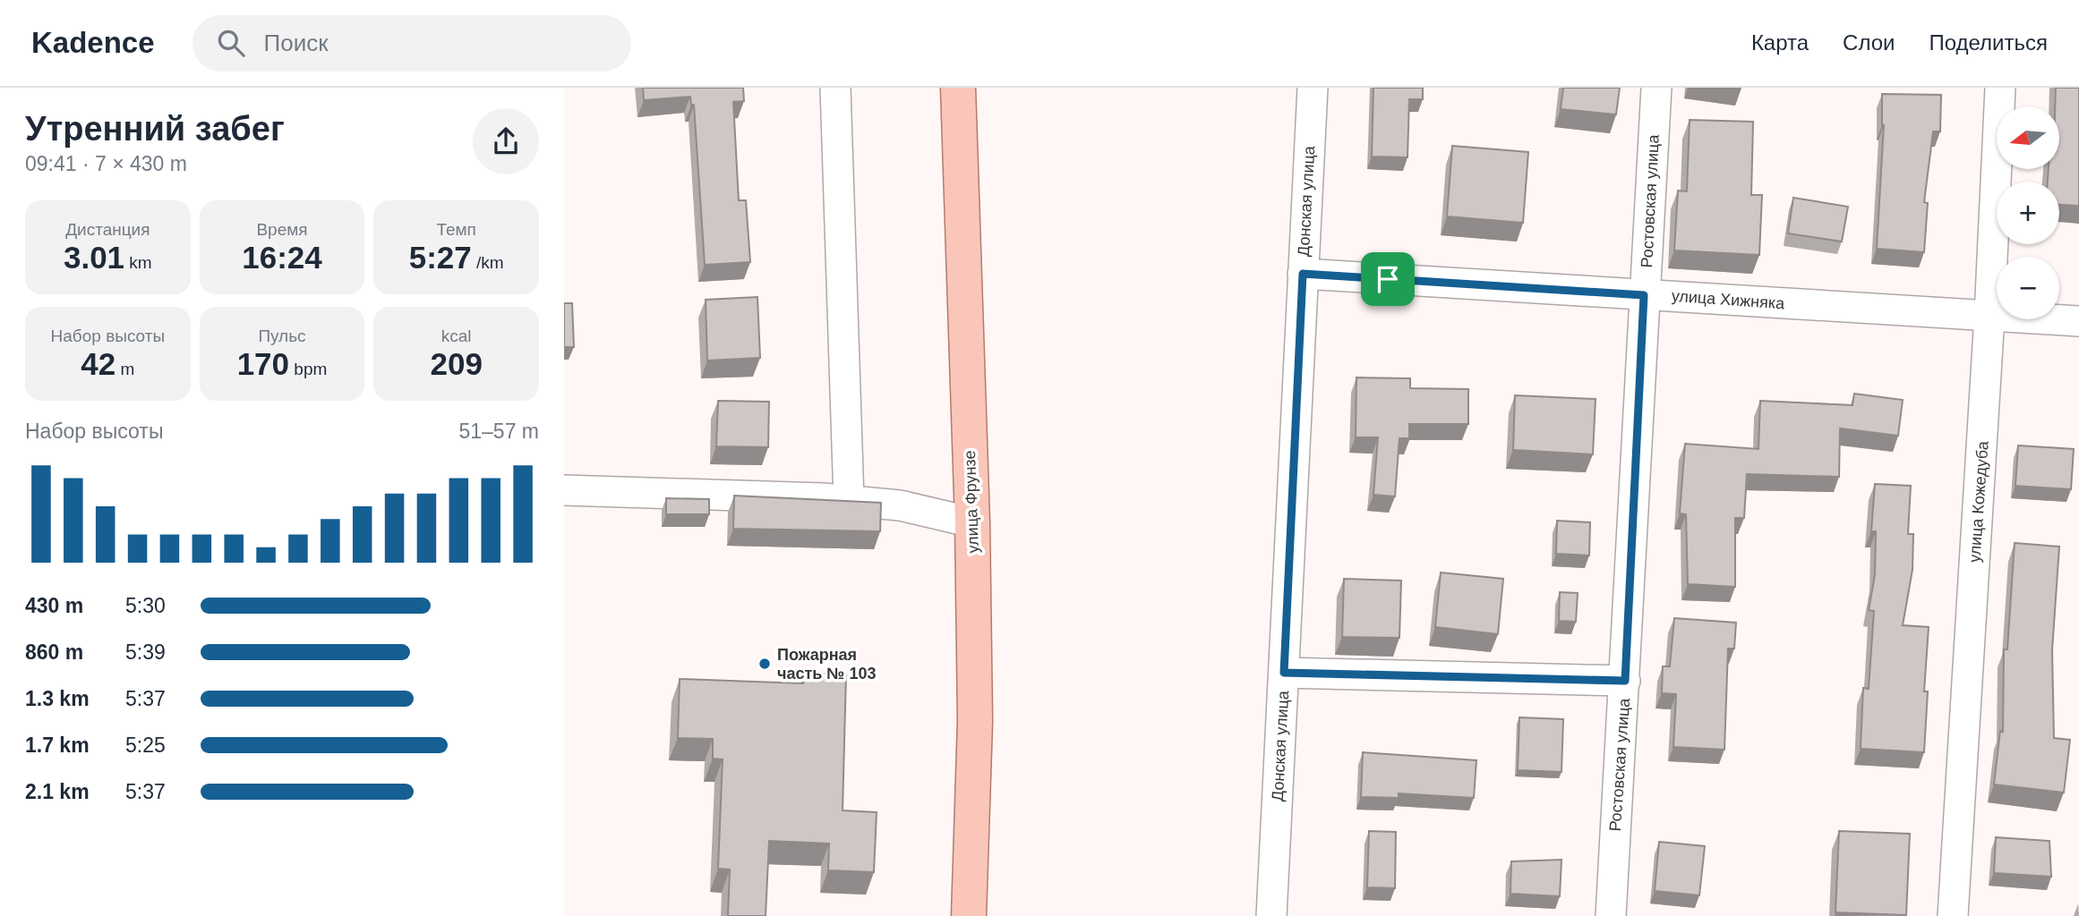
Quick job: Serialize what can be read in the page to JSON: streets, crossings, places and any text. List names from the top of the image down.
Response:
{
  "streets": {
    "main road": ["улица Фрунзе"],
    "street": [
      "Донская улица",
      "Ростовская улица",
      "улица Хижняка",
      "улица Кожедуба"
    ]
  },
  "crossings": [
    ["Донская улица", "улица Хижняка"],
    ["Ростовская улица", "улица Хижняка"],
    ["улица Хижняка", "улица Кожедуба"]
  ],
  "places": ["Пожарная часть № 103"],
  "north": "left",
  "page": {
    "header": "Kadence",
    "search": "Поиск",
    "nav": ["Карта", "Слои", "Поделиться"],
    "heading": ["Утренний забег", "09:41 · 7 × 430 m"],
    "map_buttons": ["+", "−"],
    "stats": [
      ["Дистанция", "3.01 km"],
      ["Время", "16:24"],
      ["Темп", "5:27 /km"],
      ["Набор высоты", "42 m"],
      ["Пульс", "170 bpm"],
      ["kcal", "209"]
    ],
    "chart": ["Набор высоты", "51–57 m"],
    "list": [
      {
        "name": "430 m",
        "note": "5:30"
      },
      {
        "name": "860 m",
        "note": "5:39"
      },
      {
        "name": "1.3 km",
        "note": "5:37"
      },
      {
        "name": "1.7 km",
        "note": "5:25"
      },
      {
        "name": "2.1 km",
        "note": "5:37"
      }
    ]
  }
}
